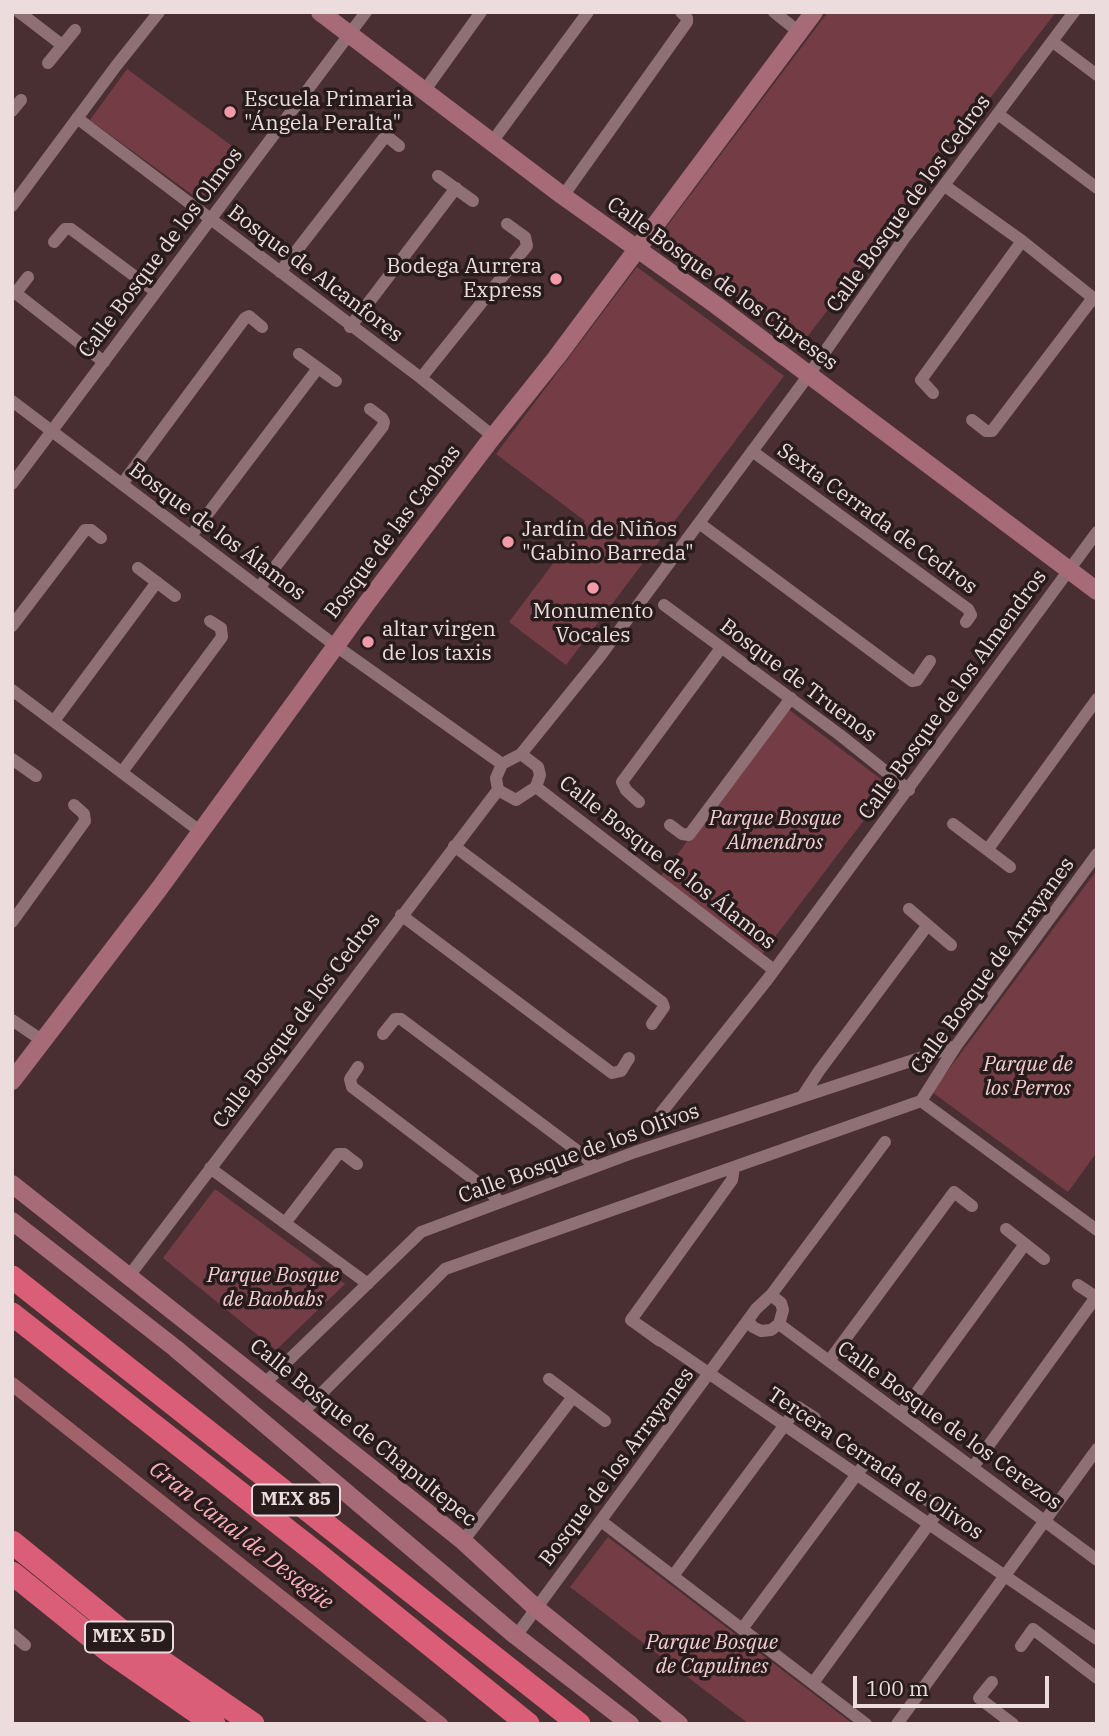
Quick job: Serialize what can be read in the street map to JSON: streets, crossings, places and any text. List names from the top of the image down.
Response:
{
  "streets": {
    "highway": ["MEX 85", "MEX 5D"],
    "street": [
      "Calle Bosque de los Cedros",
      "Calle Bosque de los Olmos",
      "Bosque de Alcanfores",
      "Calle Bosque de los Cipreses",
      "Sexta Cerrada de Cedros",
      "Bosque de los Álamos",
      "Bosque de las Caobas",
      "Bosque de Truenos",
      "Calle Bosque de los Almendros",
      "Calle Bosque de los Álamos",
      "Calle Bosque de Arrayanes",
      "Calle Bosque de los Olivos",
      "Calle Bosque de los Cerezos",
      "Calle Bosque de Chapultepec",
      "Tercera Cerrada de Olivos",
      "Bosque de los Arrayanes"
    ]
  },
  "crossings": [
    ["Calle Bosque de los Cedros", "Calle Bosque de los Cipreses"],
    ["Calle Bosque de los Cedros", "Sexta Cerrada de Cedros"],
    ["Calle Bosque de los Cedros", "Bosque de los Álamos"],
    ["Calle Bosque de los Cedros", "Calle Bosque de los Álamos"],
    ["Calle Bosque de los Cedros", "Calle Bosque de Chapultepec"],
    ["Calle Bosque de los Olmos", "Bosque de Alcanfores"],
    ["Calle Bosque de los Olmos", "Calle Bosque de los Cipreses"],
    ["Calle Bosque de los Olmos", "Bosque de los Álamos"],
    ["Bosque de Alcanfores", "Bosque de las Caobas"],
    ["Calle Bosque de los Cipreses", "Bosque de las Caobas"],
    ["Calle Bosque de los Cipreses", "Calle Bosque de los Almendros"],
    ["Bosque de los Álamos", "Bosque de las Caobas"],
    ["Bosque de los Álamos", "Calle Bosque de los Álamos"],
    ["Bosque de Truenos", "Calle Bosque de los Almendros"],
    ["Calle Bosque de los Almendros", "Calle Bosque de los Álamos"],
    ["Calle Bosque de Arrayanes", "Calle Bosque de los Olivos"],
    ["Calle Bosque de los Olivos", "Calle Bosque de Chapultepec"],
    ["Calle Bosque de los Cerezos", "Bosque de los Arrayanes"],
    ["Calle Bosque de Chapultepec", "Bosque de los Arrayanes"]
  ],
  "water": ["Gran Canal de Desagüe"],
  "parks": [
    "Parque Bosque Almendros",
    "Parque de los Perros",
    "Parque Bosque de Baobabs",
    "Parque Bosque de Capulines"
  ],
  "places": [
    "Escuela Primaria \"Ángela Peralta\"",
    "Bodega Aurrera Express",
    "Jardín de Niños \"Gabino Barreda\"",
    "Monumento Vocales",
    "altar virgen de los taxis"
  ],
  "scale_bar": "100 m"
}
